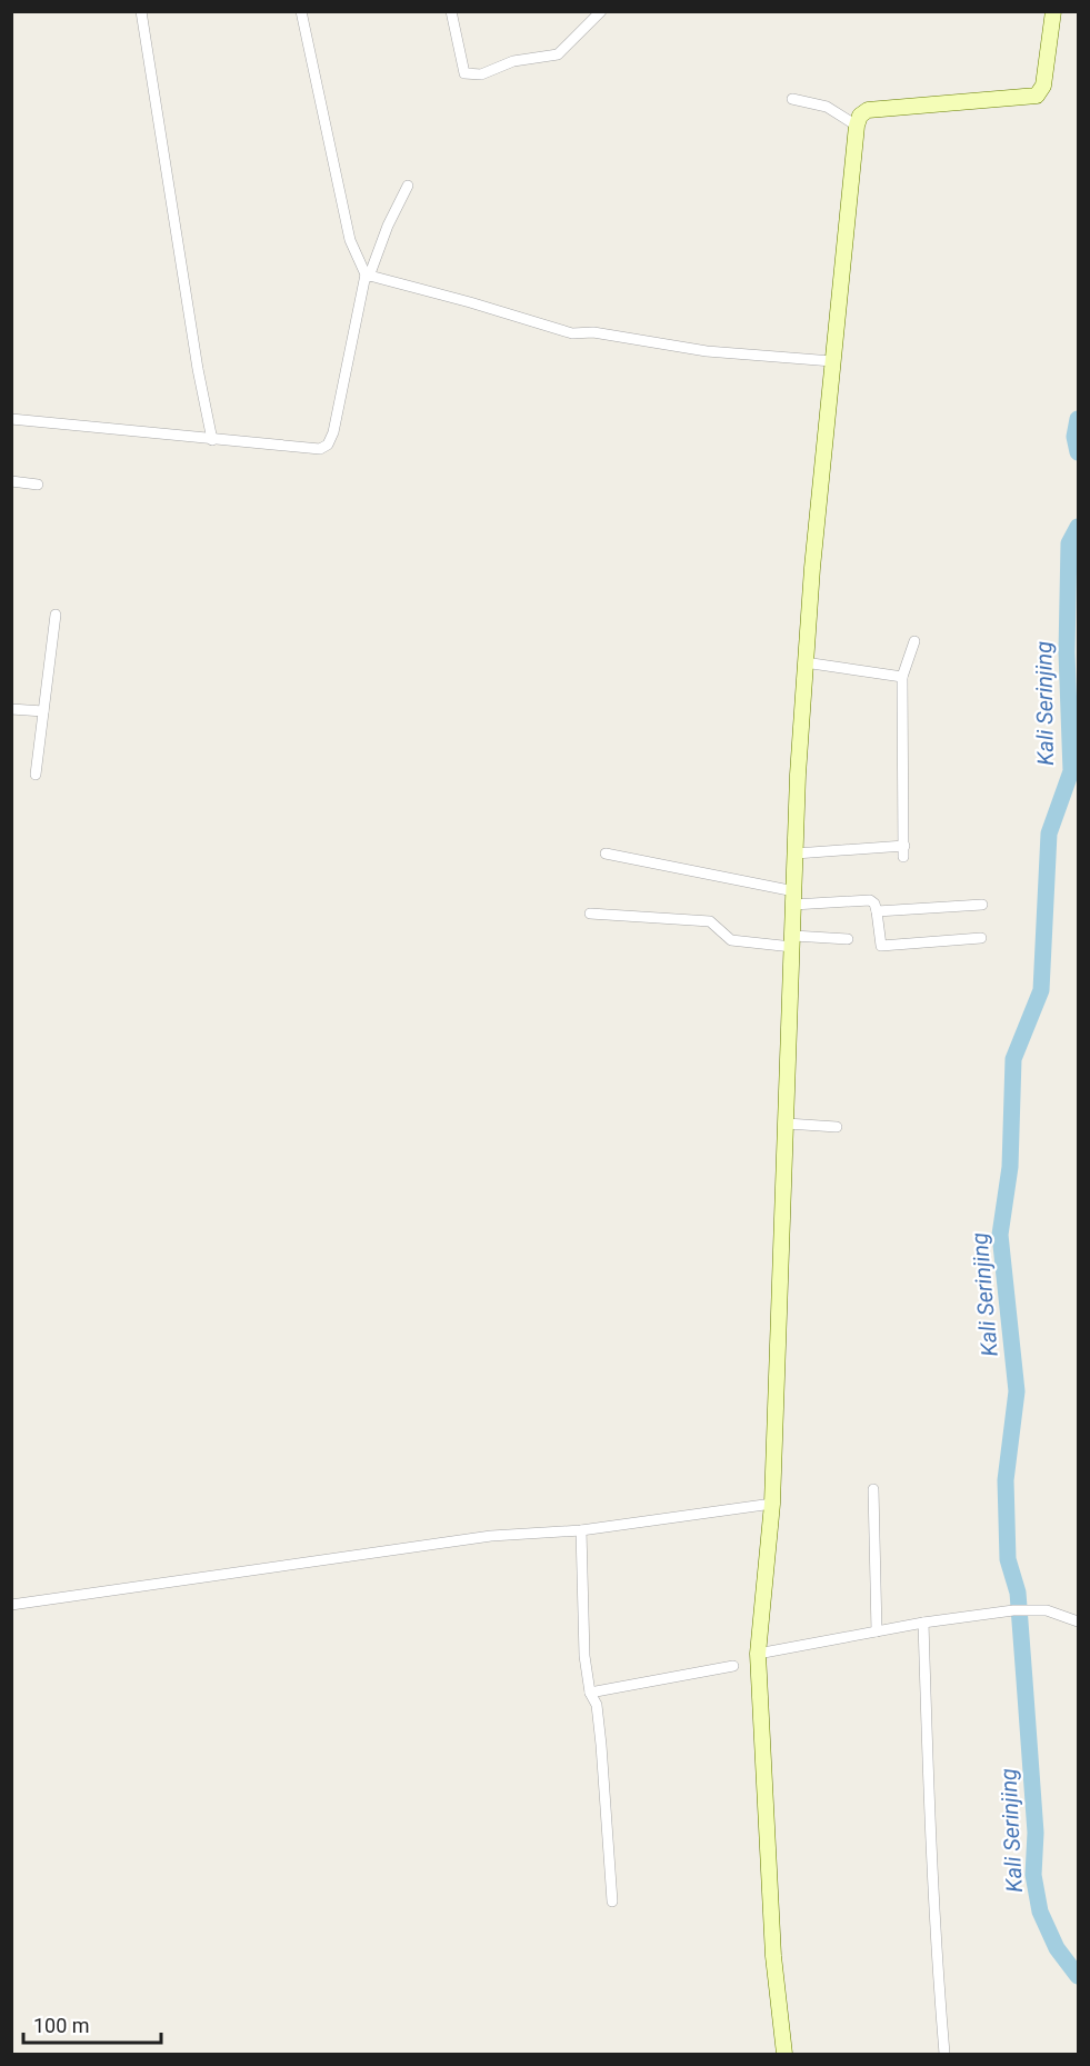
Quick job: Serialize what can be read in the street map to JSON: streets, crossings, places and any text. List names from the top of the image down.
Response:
{
  "water": ["Kali Serinjing"],
  "scale_bar": "100 m"
}
